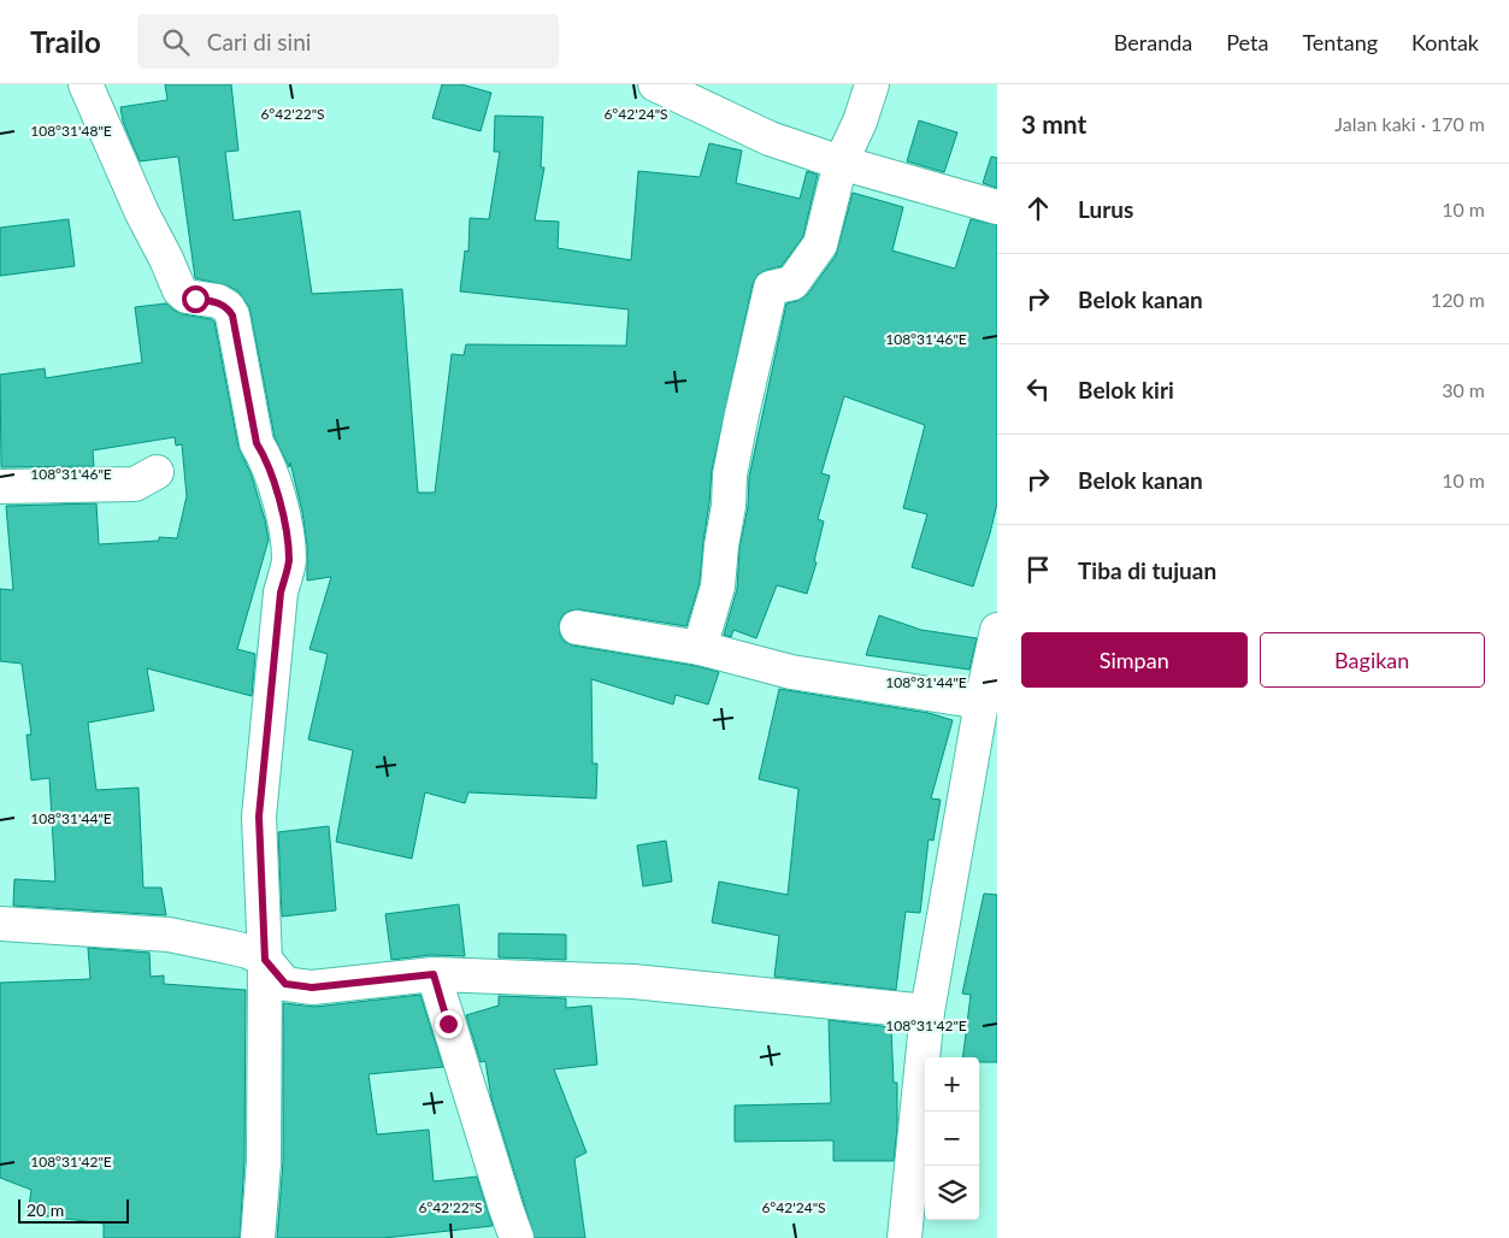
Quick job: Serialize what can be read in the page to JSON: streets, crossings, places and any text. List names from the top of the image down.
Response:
{
  "scale_bar": "20 m",
  "page": {
    "header": "Trailo",
    "search": "Cari di sini",
    "nav": [
      "Beranda",
      "Peta",
      "Tentang",
      "Kontak"
    ],
    "heading": ["3 mnt", "Jalan kaki · 170 m"],
    "list": [
      ["Lurus", "10 m"],
      ["Belok kanan", "120 m"],
      ["Belok kiri", "30 m"],
      ["Belok kanan", "10 m"],
      "Tiba di tujuan"
    ],
    "buttons": ["Simpan", "Bagikan"],
    "map_buttons": ["+", "−"],
    "scale": "20 m"
  },
  "coordinates": [
    "6°42'22\"S",
    "6°42'24\"S",
    "108°31'48\"E",
    "108°31'46\"E",
    "108°31'44\"E",
    "108°31'42\"E"
  ]
}
